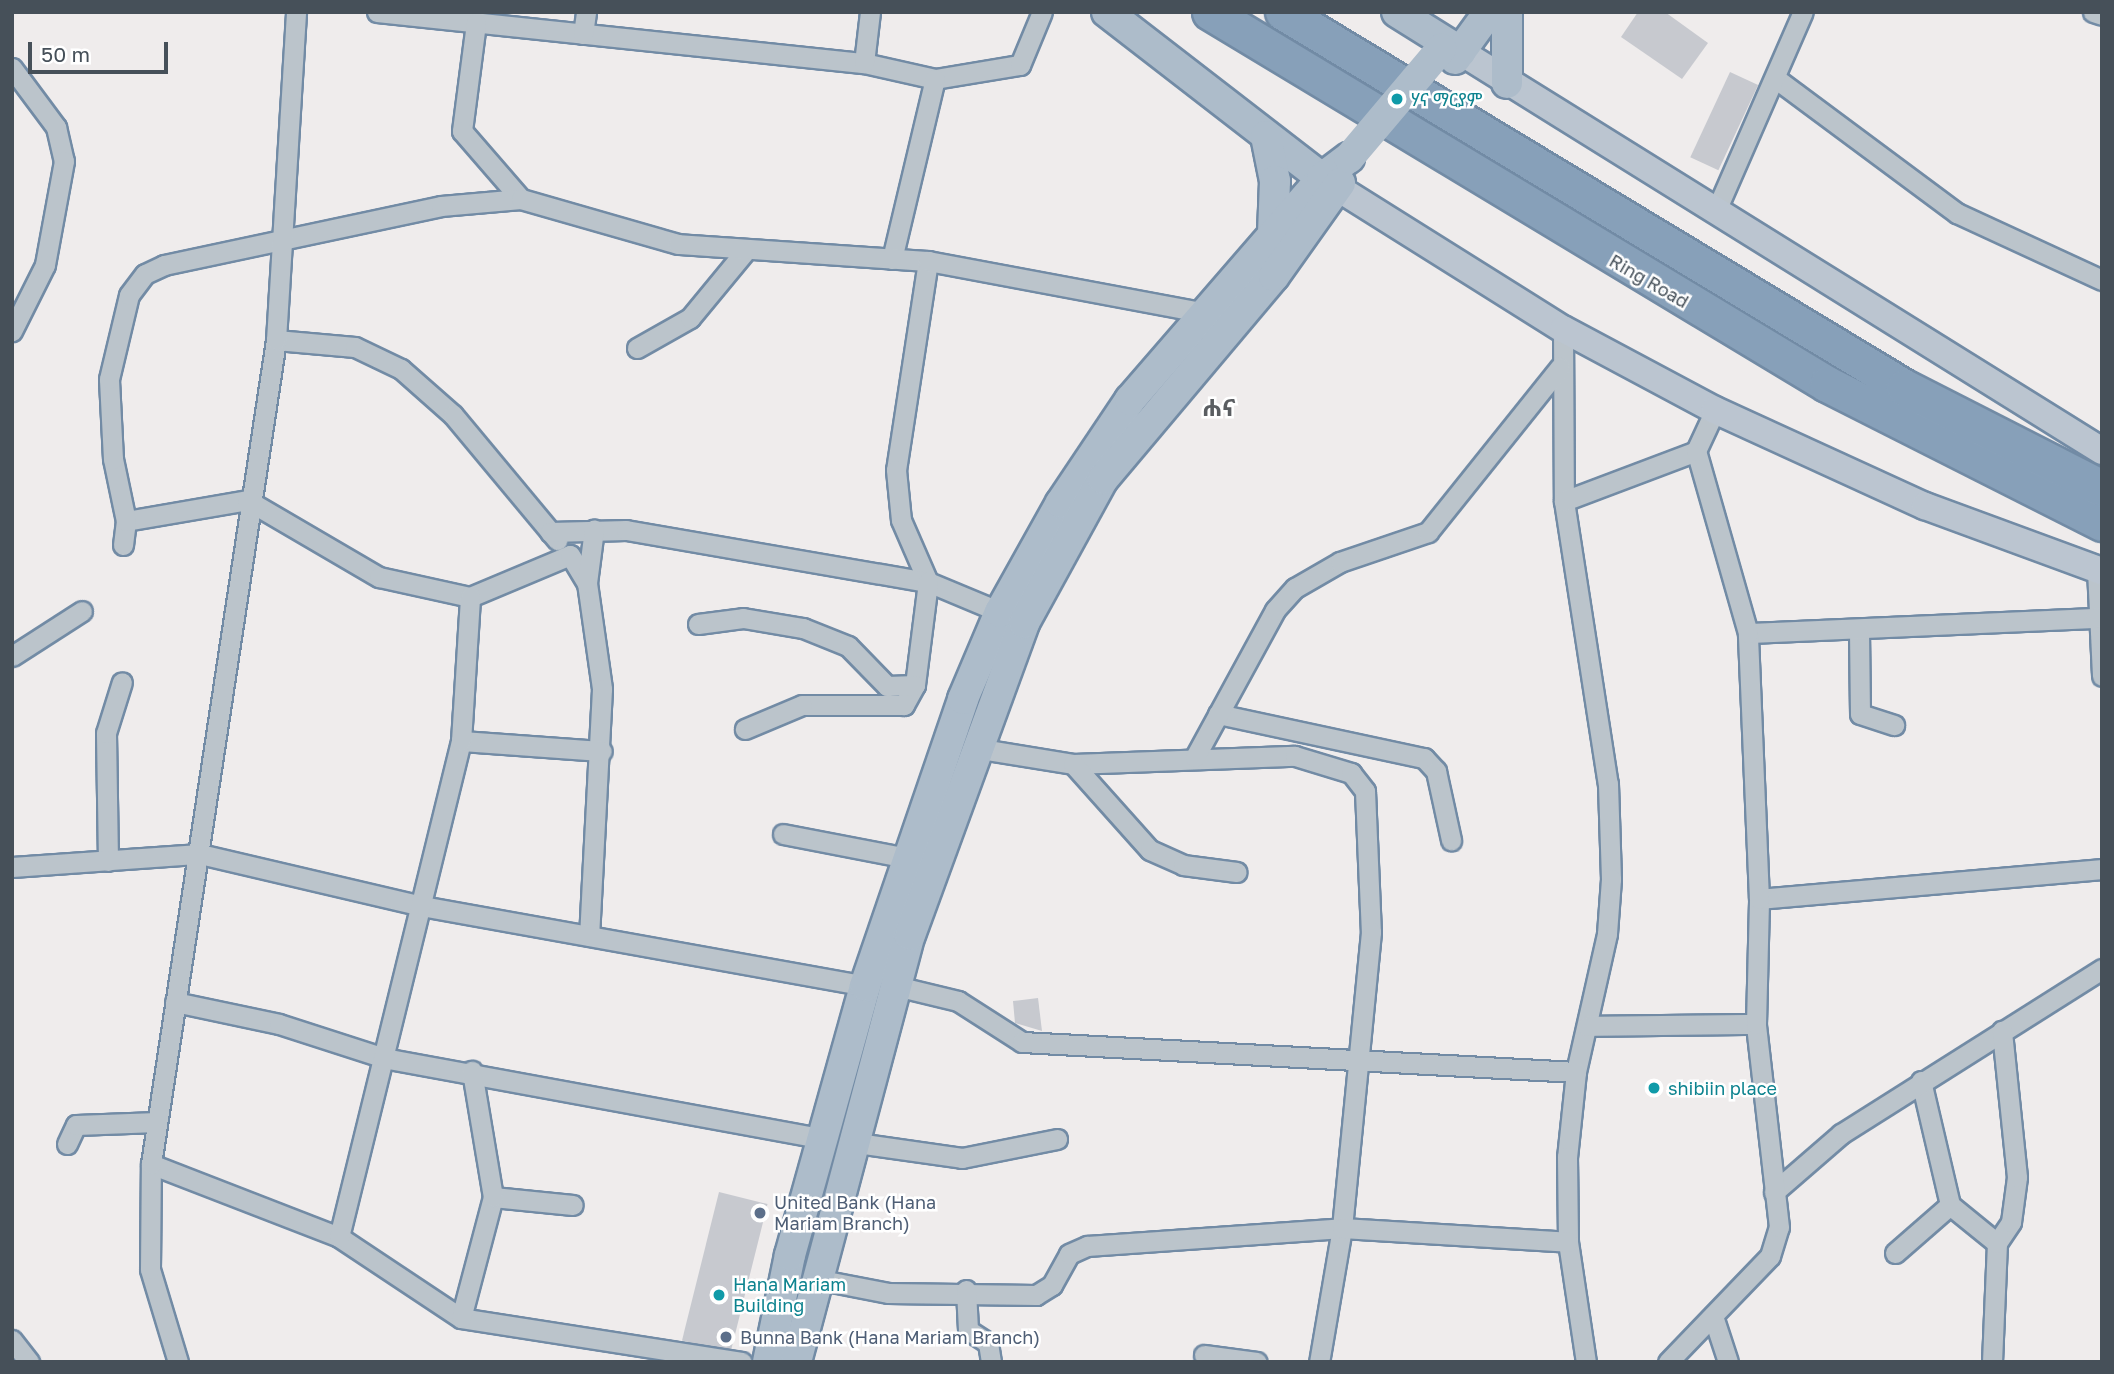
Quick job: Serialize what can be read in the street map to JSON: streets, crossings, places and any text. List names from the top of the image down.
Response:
{
  "streets": {
    "highway": ["Ring Road"]
  },
  "districts": ["ሐና"],
  "places": [
    "ሃና ማርያም",
    "shibiin place",
    "United Bank (Hana Mariam Branch)",
    "Hana Mariam Building",
    "Bunna Bank (Hana Mariam Branch)"
  ],
  "scale_bar": "50 m"
}
